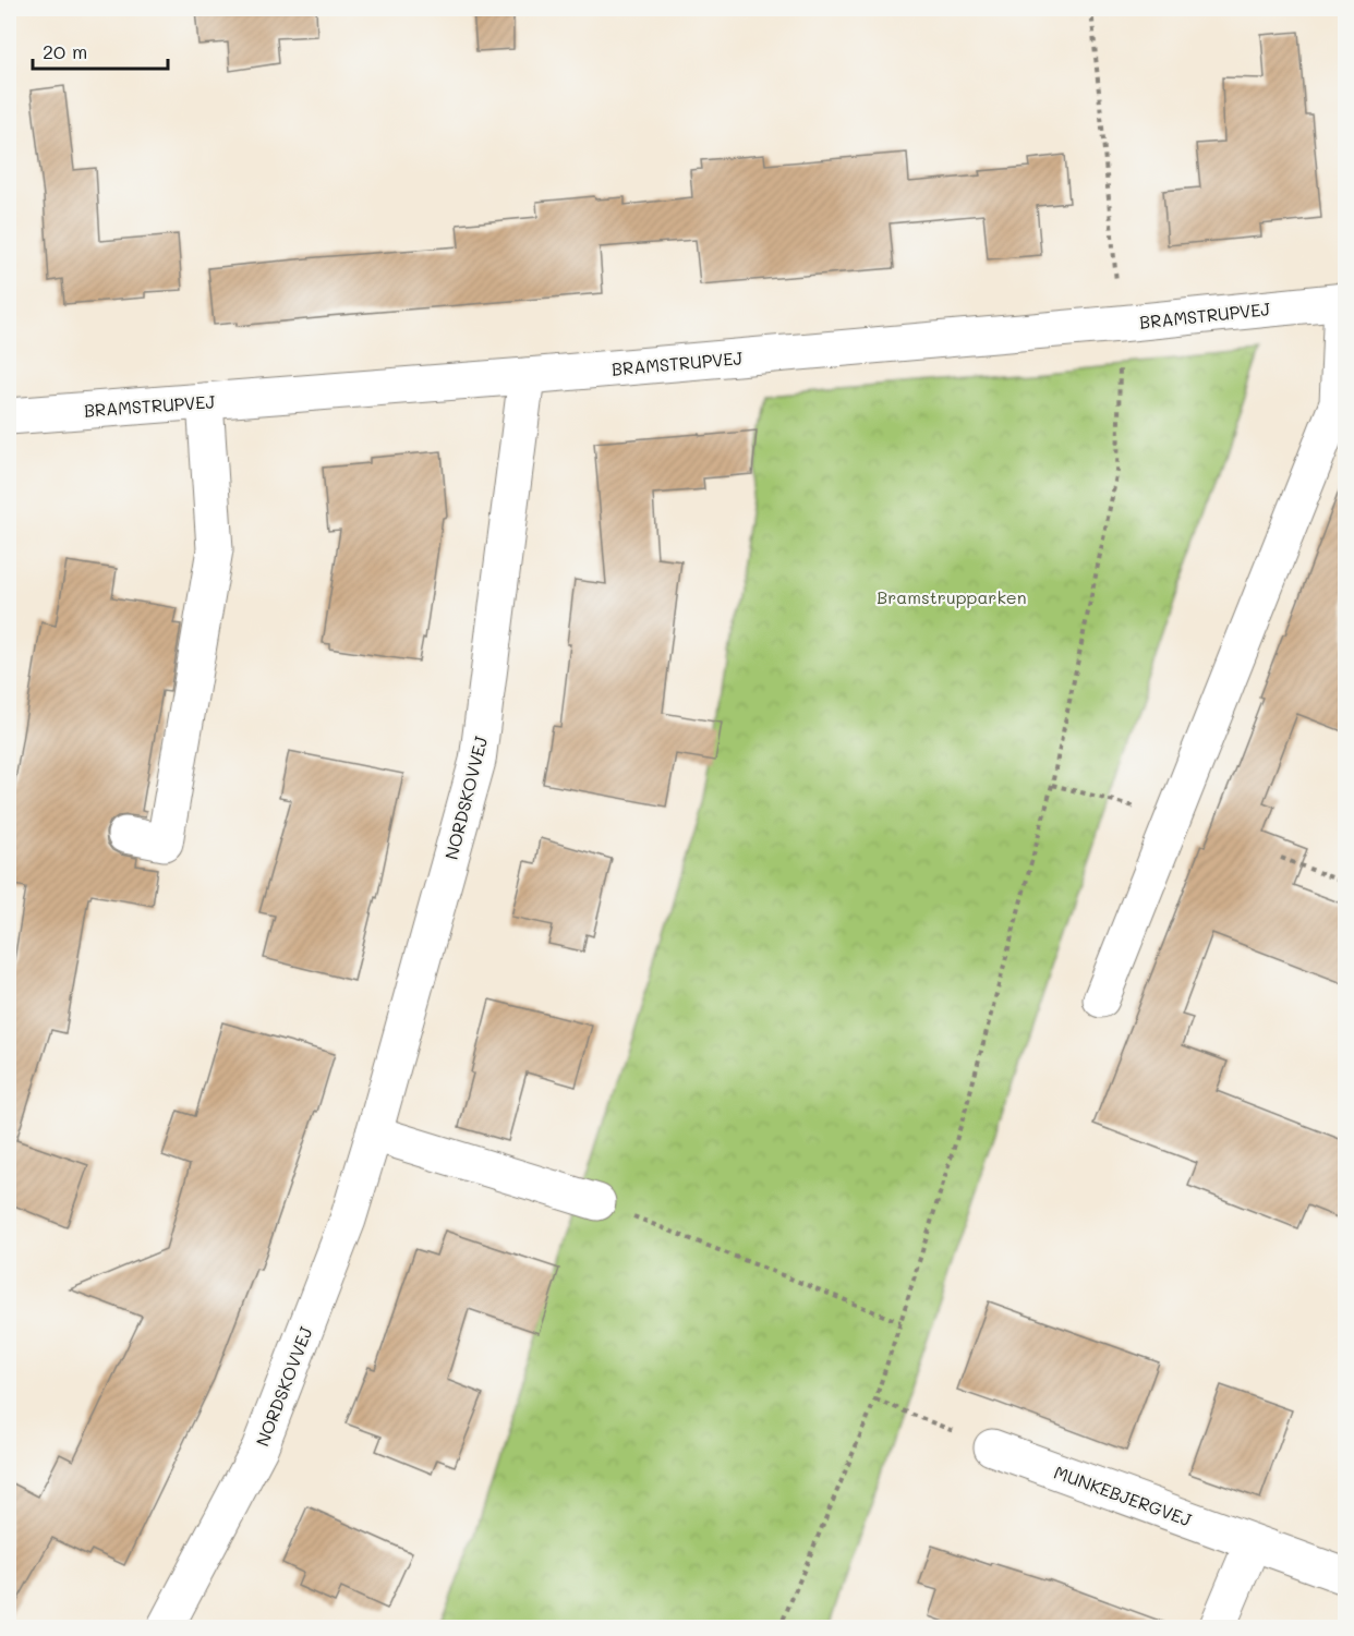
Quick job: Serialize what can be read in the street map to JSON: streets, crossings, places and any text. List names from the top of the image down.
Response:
{
  "streets": {
    "street": ["BRAMSTRUPVEJ", "NORDSKOVVEJ", "MUNKEBJERGVEJ"]
  },
  "crossings": [
    ["BRAMSTRUPVEJ", "NORDSKOVVEJ"]
  ],
  "parks": ["Bramstrupparken"],
  "scale_bar": "20 m"
}
